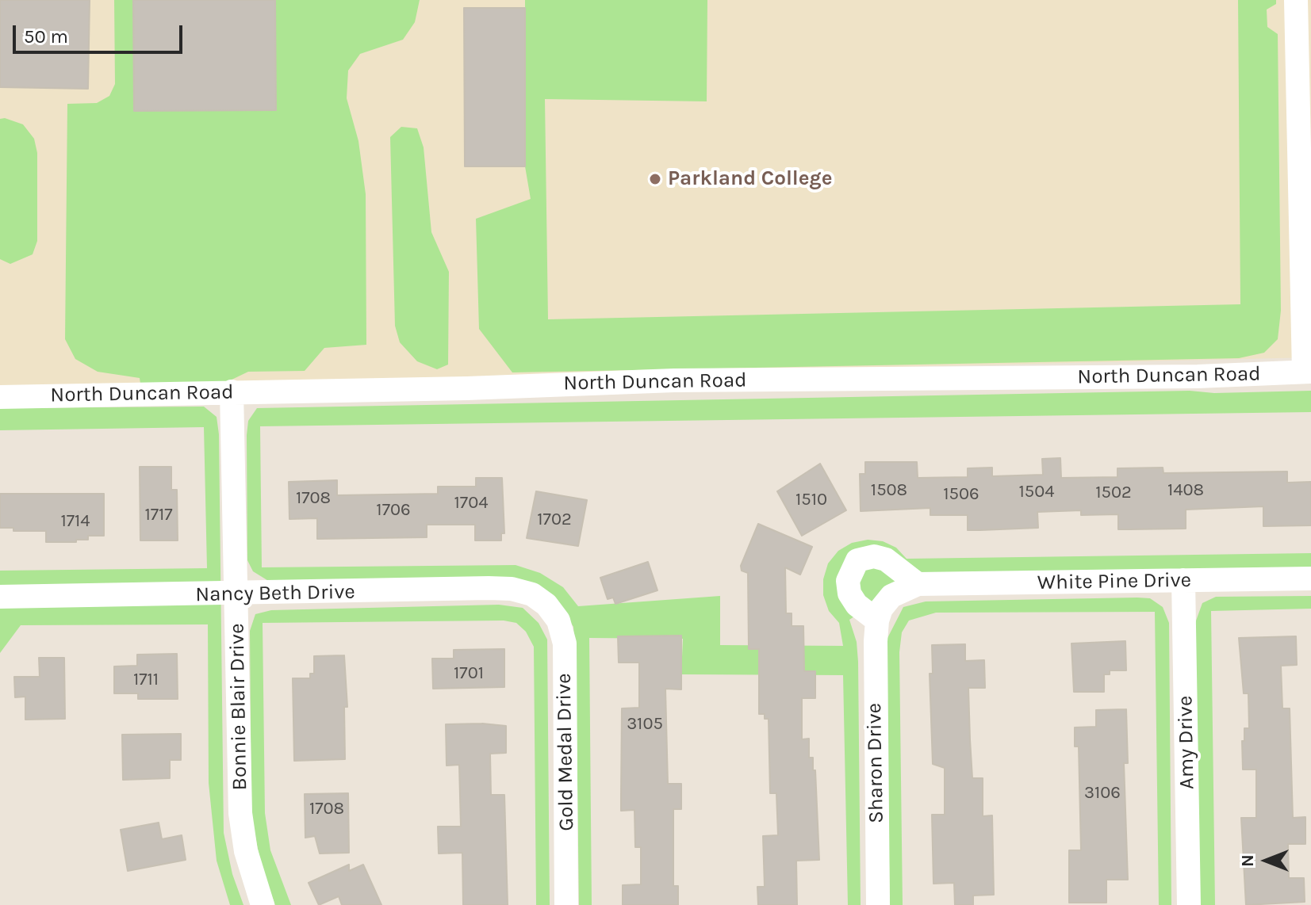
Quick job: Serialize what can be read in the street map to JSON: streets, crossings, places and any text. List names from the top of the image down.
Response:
{
  "streets": {
    "street": [
      "North Duncan Road",
      "White Pine Drive",
      "Nancy Beth Drive",
      "Bonnie Blair Drive",
      "Amy Drive",
      "Gold Medal Drive",
      "Sharon Drive"
    ]
  },
  "crossings": [
    ["North Duncan Road", "Bonnie Blair Drive"],
    ["White Pine Drive", "Amy Drive"],
    ["White Pine Drive", "Sharon Drive"],
    ["Nancy Beth Drive", "Bonnie Blair Drive"],
    ["Nancy Beth Drive", "Gold Medal Drive"]
  ],
  "places": ["Parkland College"],
  "house_numbers": [
    "1508",
    "1408",
    "1504",
    "1502",
    "1506",
    "1708",
    "1510",
    "1704",
    "1706",
    "1717",
    "1702",
    "1714",
    "1701",
    "1711",
    "3105",
    "3106",
    "1708"
  ],
  "scale_bar": "50 m",
  "north": "left"
}
